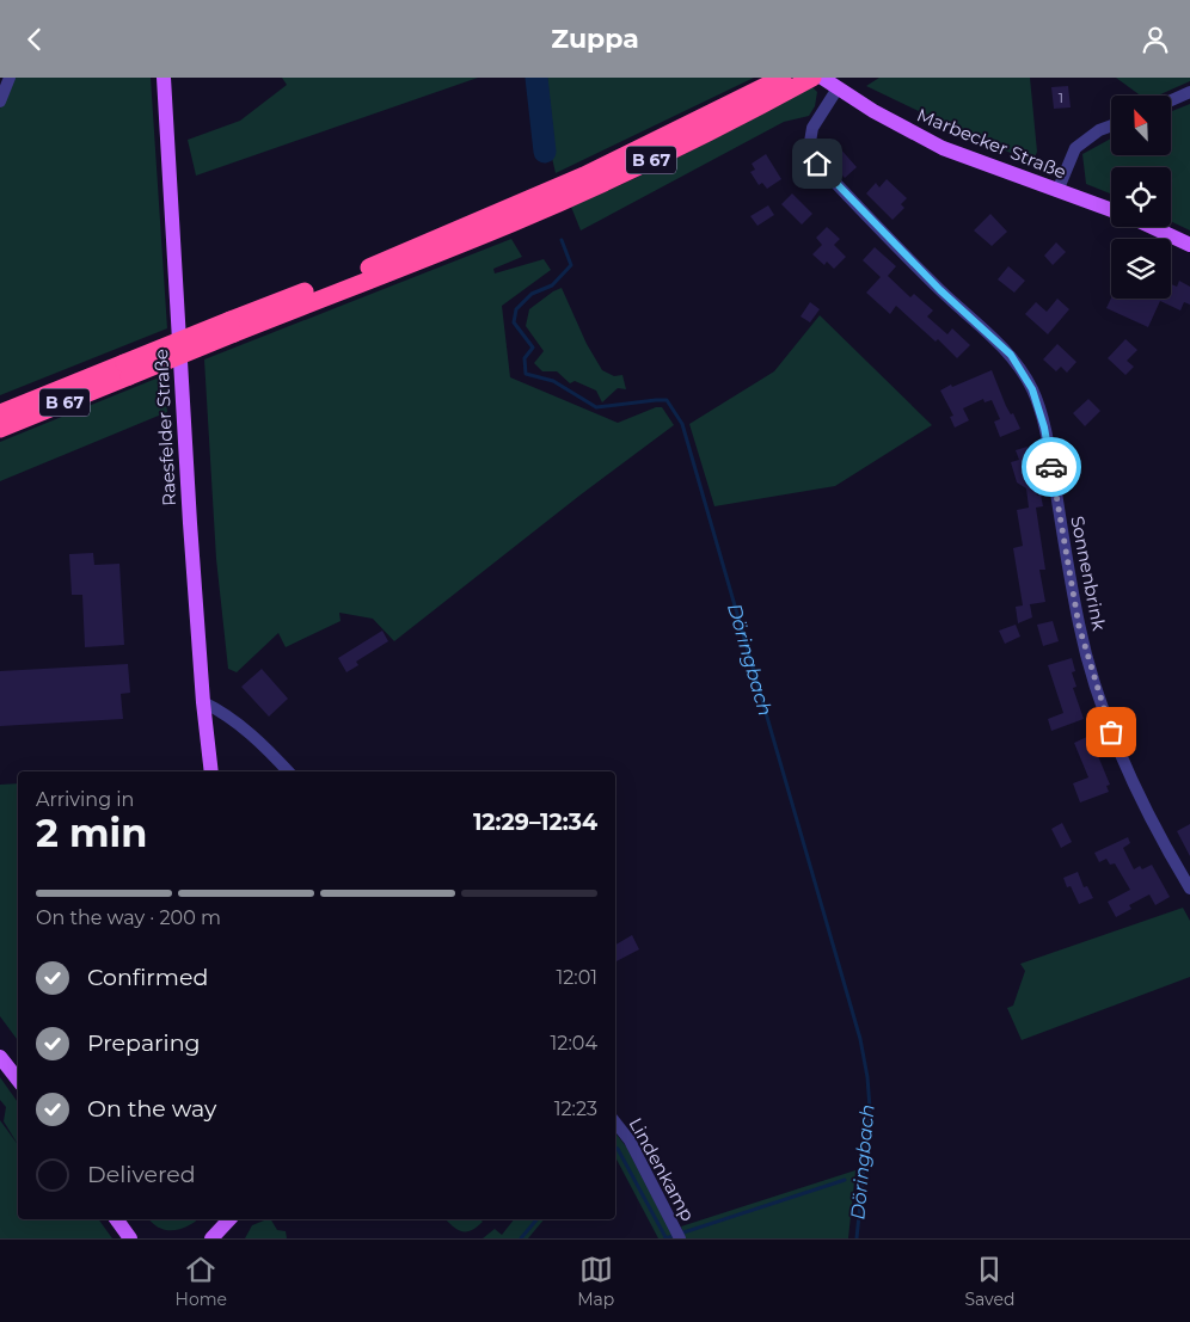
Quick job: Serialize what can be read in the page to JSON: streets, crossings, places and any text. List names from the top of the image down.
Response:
{
  "streets": {
    "highway": ["B 67"],
    "main road": ["Marbecker Straße", "Raesfelder Straße"],
    "street": ["Sonnenbrink", "Lindenkamp"]
  },
  "crossings": [
    ["Marbecker Straße", "Sonnenbrink"]
  ],
  "water": ["Döringbach"],
  "house_numbers": ["1"],
  "north": "top left",
  "page": {
    "header": "Zuppa",
    "heading": ["2 min", "Arriving in", "12:29–12:34"],
    "bar": "On the way · 200 m",
    "list": [
      ["Confirmed", "12:01"],
      ["Preparing", "12:04"],
      ["On the way", "12:23"],
      "Delivered"
    ],
    "tabs": ["Home", "Map", "Saved"]
  }
}
